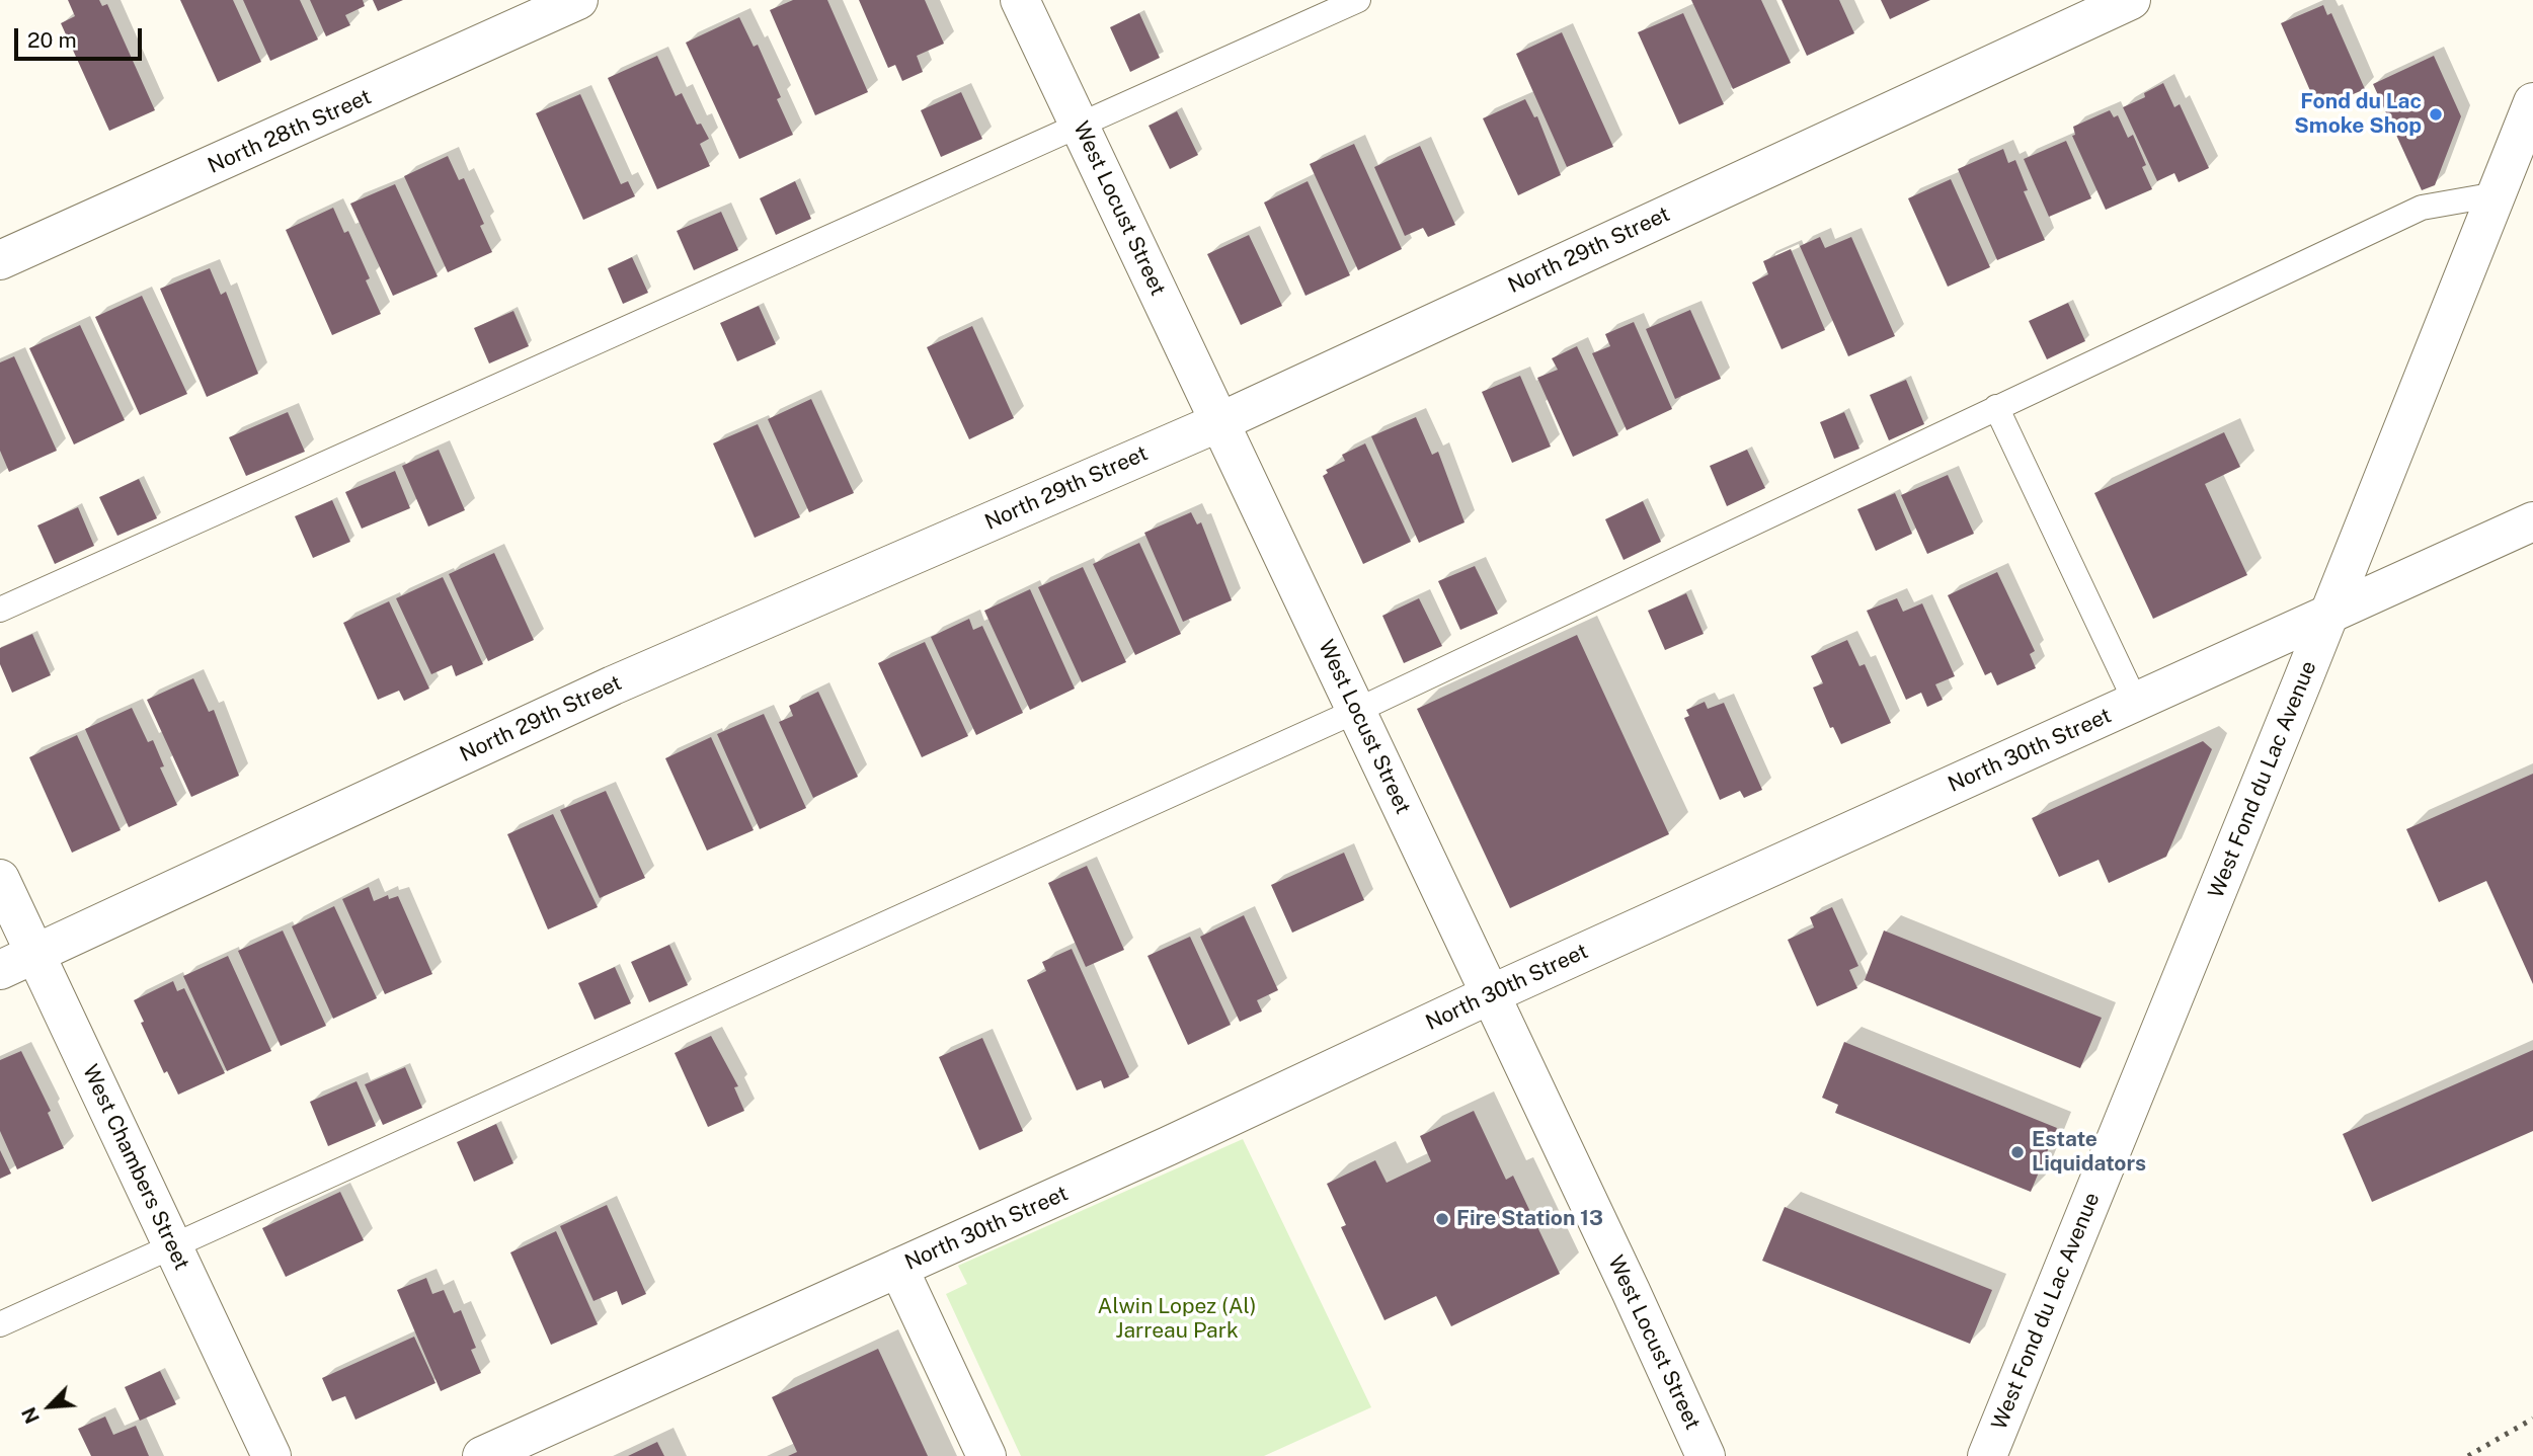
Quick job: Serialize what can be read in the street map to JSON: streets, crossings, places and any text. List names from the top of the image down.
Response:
{
  "streets": {
    "street": [
      "North 28th Street",
      "West Locust Street",
      "North 29th Street",
      "North 30th Street",
      "West Fond du Lac Avenue",
      "West Chambers Street"
    ]
  },
  "crossings": [
    ["West Locust Street", "North 29th Street"],
    ["West Locust Street", "North 30th Street"],
    ["North 29th Street", "West Chambers Street"],
    ["North 30th Street", "West Fond du Lac Avenue"]
  ],
  "parks": ["Alwin Lopez (Al) Jarreau Park"],
  "places": ["Fond du Lac Smoke Shop", "Estate Liquidators", "Fire Station 13"],
  "scale_bar": "20 m",
  "north": "bottom left"
}
